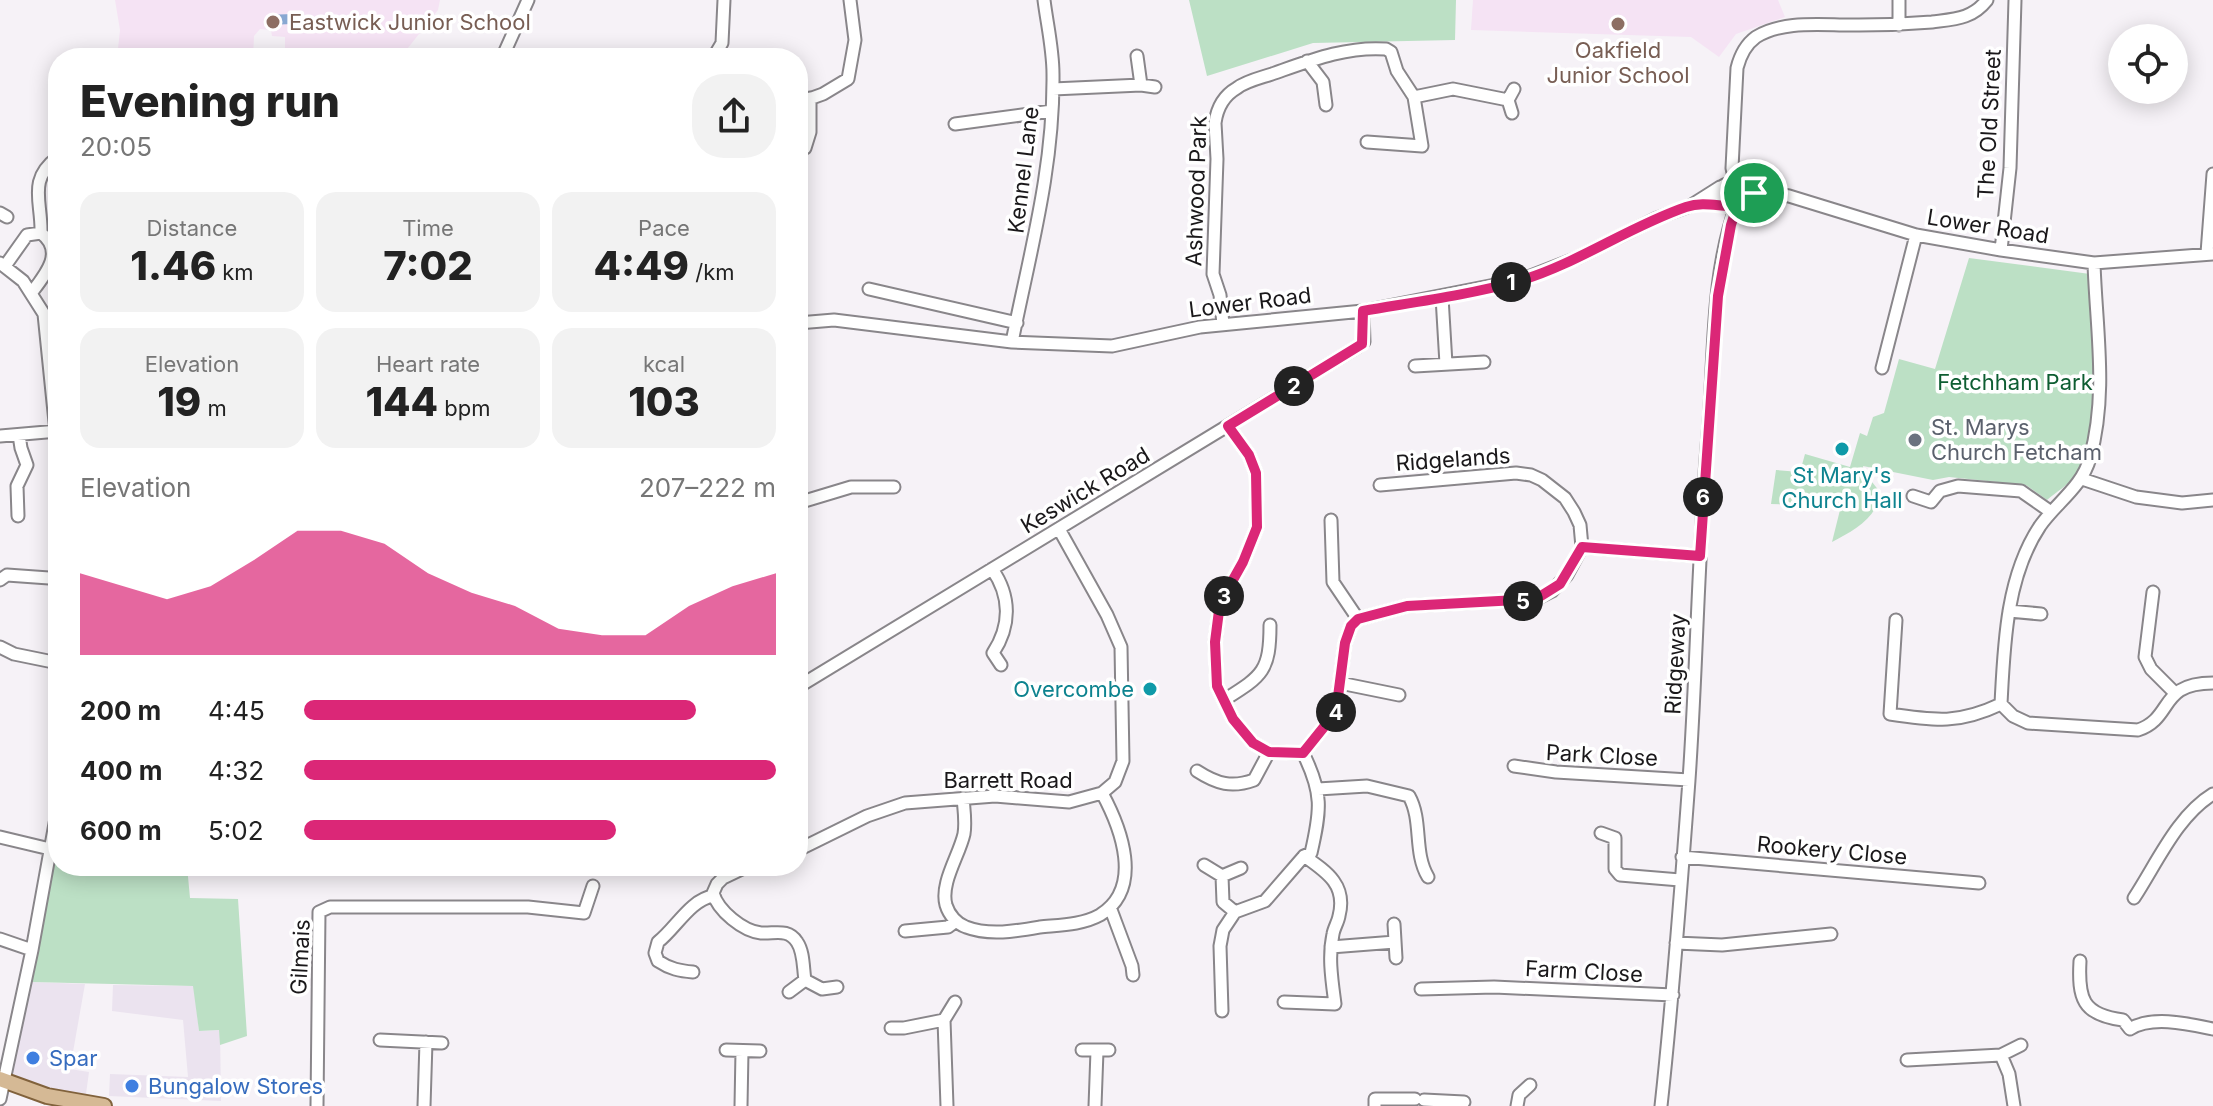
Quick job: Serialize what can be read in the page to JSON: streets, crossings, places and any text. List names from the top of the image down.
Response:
{
  "streets": {
    "street": [
      "The Old Street",
      "Kennel Lane",
      "Ashwood Park",
      "Lower Road",
      "Ridgelands",
      "Keswick Road",
      "Ridgeway",
      "Park Close",
      "Barrett Road",
      "Rookery Close",
      "Gilmais",
      "Farm Close"
    ]
  },
  "crossings": [
    ["The Old Street", "Lower Road"],
    ["Kennel Lane", "Lower Road"],
    ["Ashwood Park", "Lower Road"],
    ["Lower Road", "Keswick Road"],
    ["Lower Road", "Ridgeway"],
    ["Keswick Road", "Barrett Road"],
    ["Ridgeway", "Park Close"],
    ["Ridgeway", "Rookery Close"],
    ["Ridgeway", "Farm Close"]
  ],
  "parks": ["Fetchham Park"],
  "places": [
    "Eastwick Junior School",
    "Oakfield Junior School",
    "St. Marys Church Fetcham",
    "St Mary's Church Hall",
    "Overcombe",
    "Spar",
    "Bungalow Stores"
  ],
  "page": {
    "heading": ["Evening run", "20:05"],
    "stats": [
      ["Distance", "1.46 km"],
      ["Time", "7:02"],
      ["Pace", "4:49 /km"],
      ["Elevation", "19 m"],
      ["Heart rate", "144 bpm"],
      ["kcal", "103"]
    ],
    "pins": [
      "1",
      "2",
      "6",
      "3",
      "5",
      "4"
    ],
    "chart": ["Elevation", "207–222 m"],
    "list": [
      {
        "name": "200 m",
        "note": "4:45"
      },
      {
        "name": "400 m",
        "note": "4:32"
      },
      {
        "name": "600 m",
        "note": "5:02"
      }
    ]
  }
}
